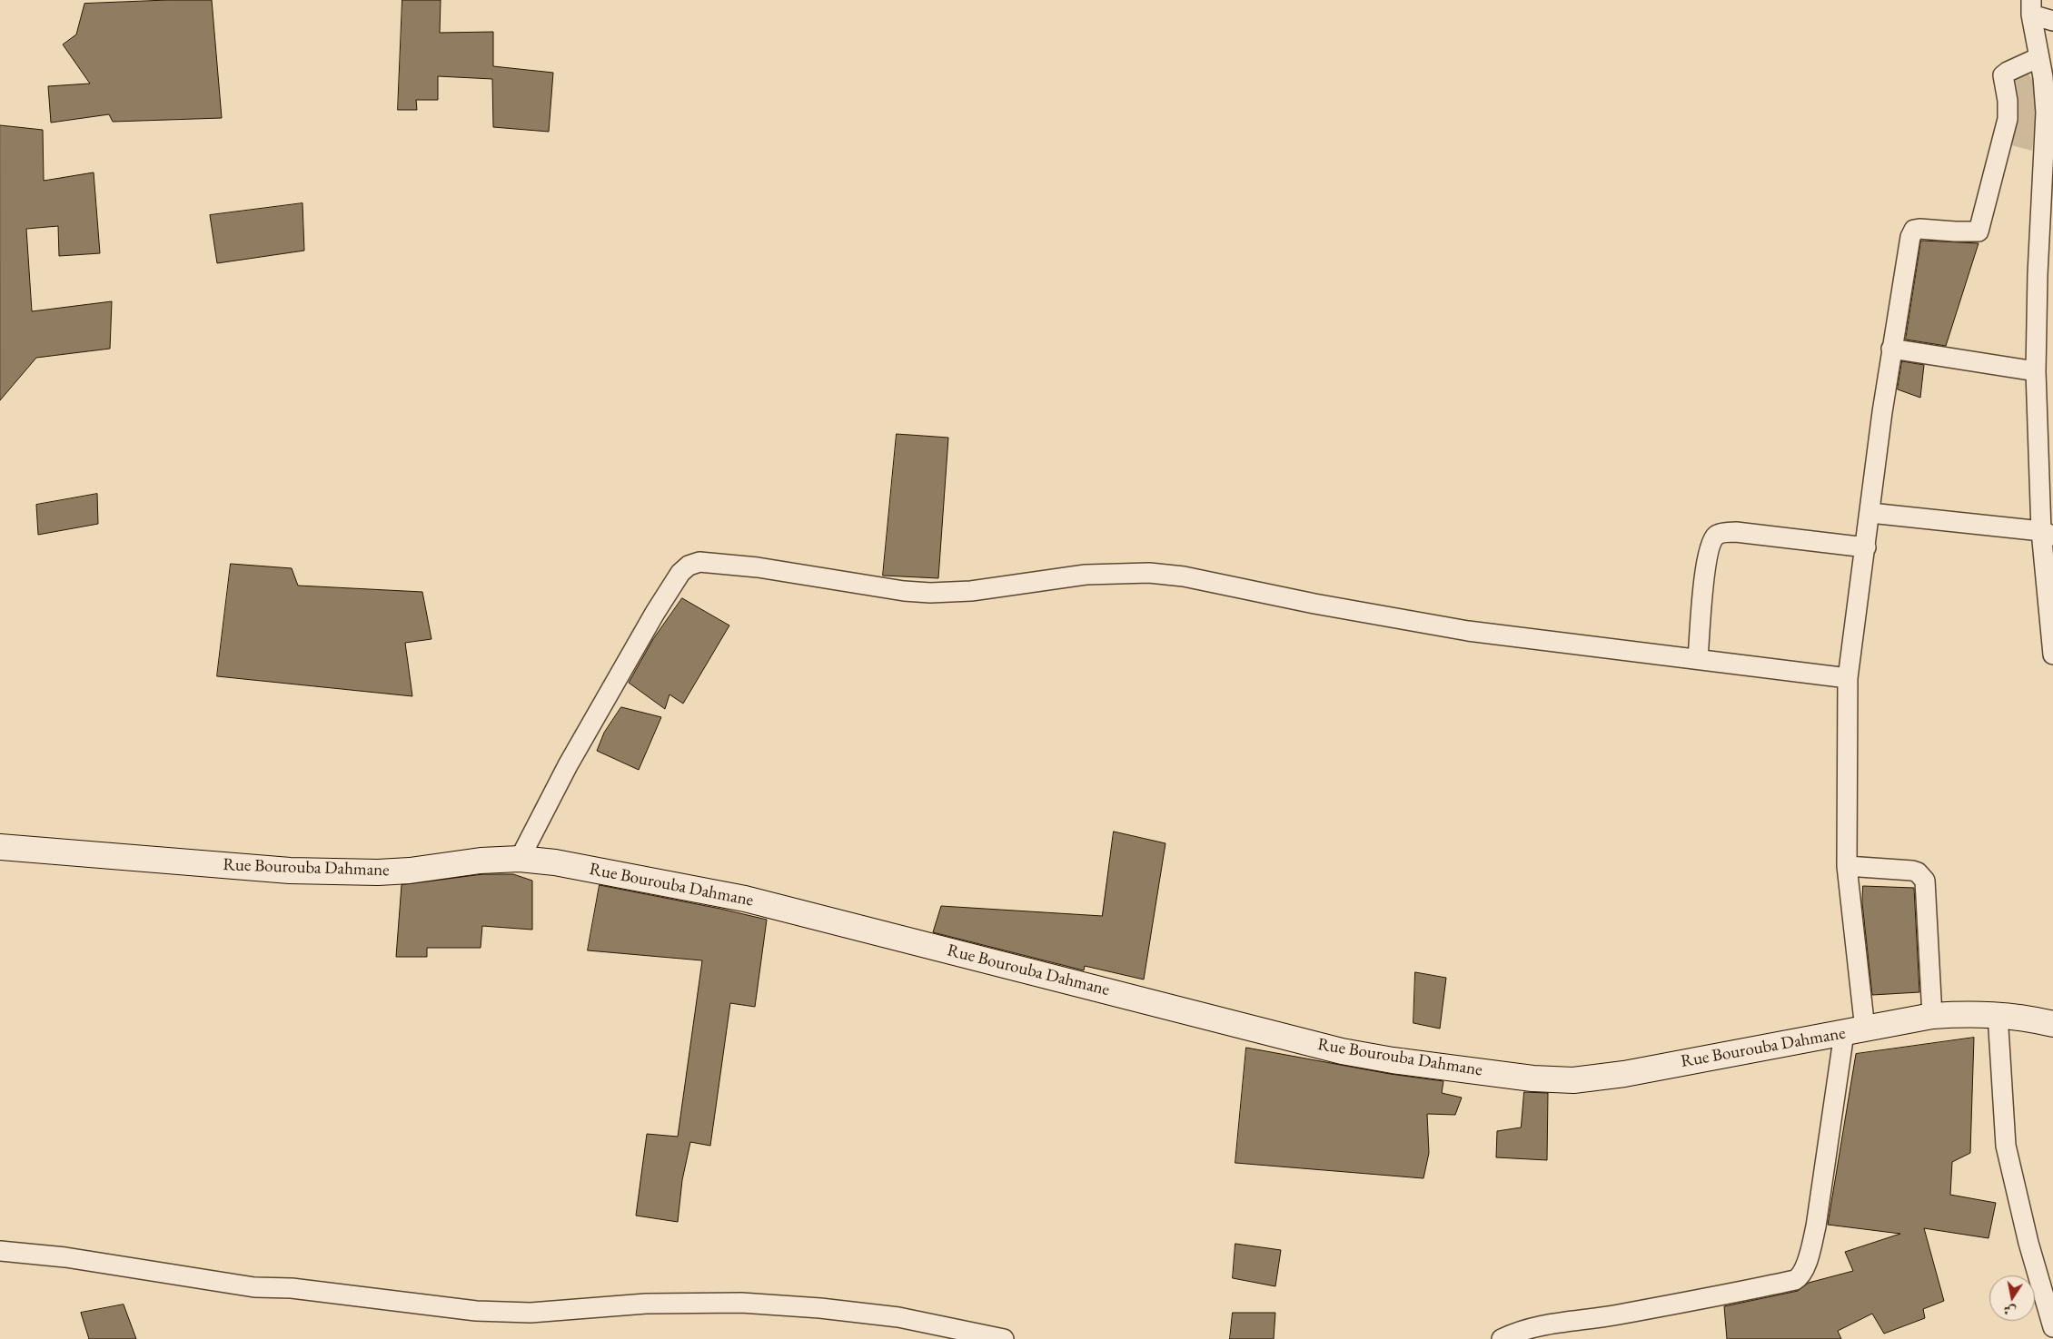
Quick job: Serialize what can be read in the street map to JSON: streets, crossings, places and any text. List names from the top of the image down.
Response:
{
  "streets": {
    "street": ["Rue Bourouba Dahmane"]
  },
  "north": "bottom"
}
